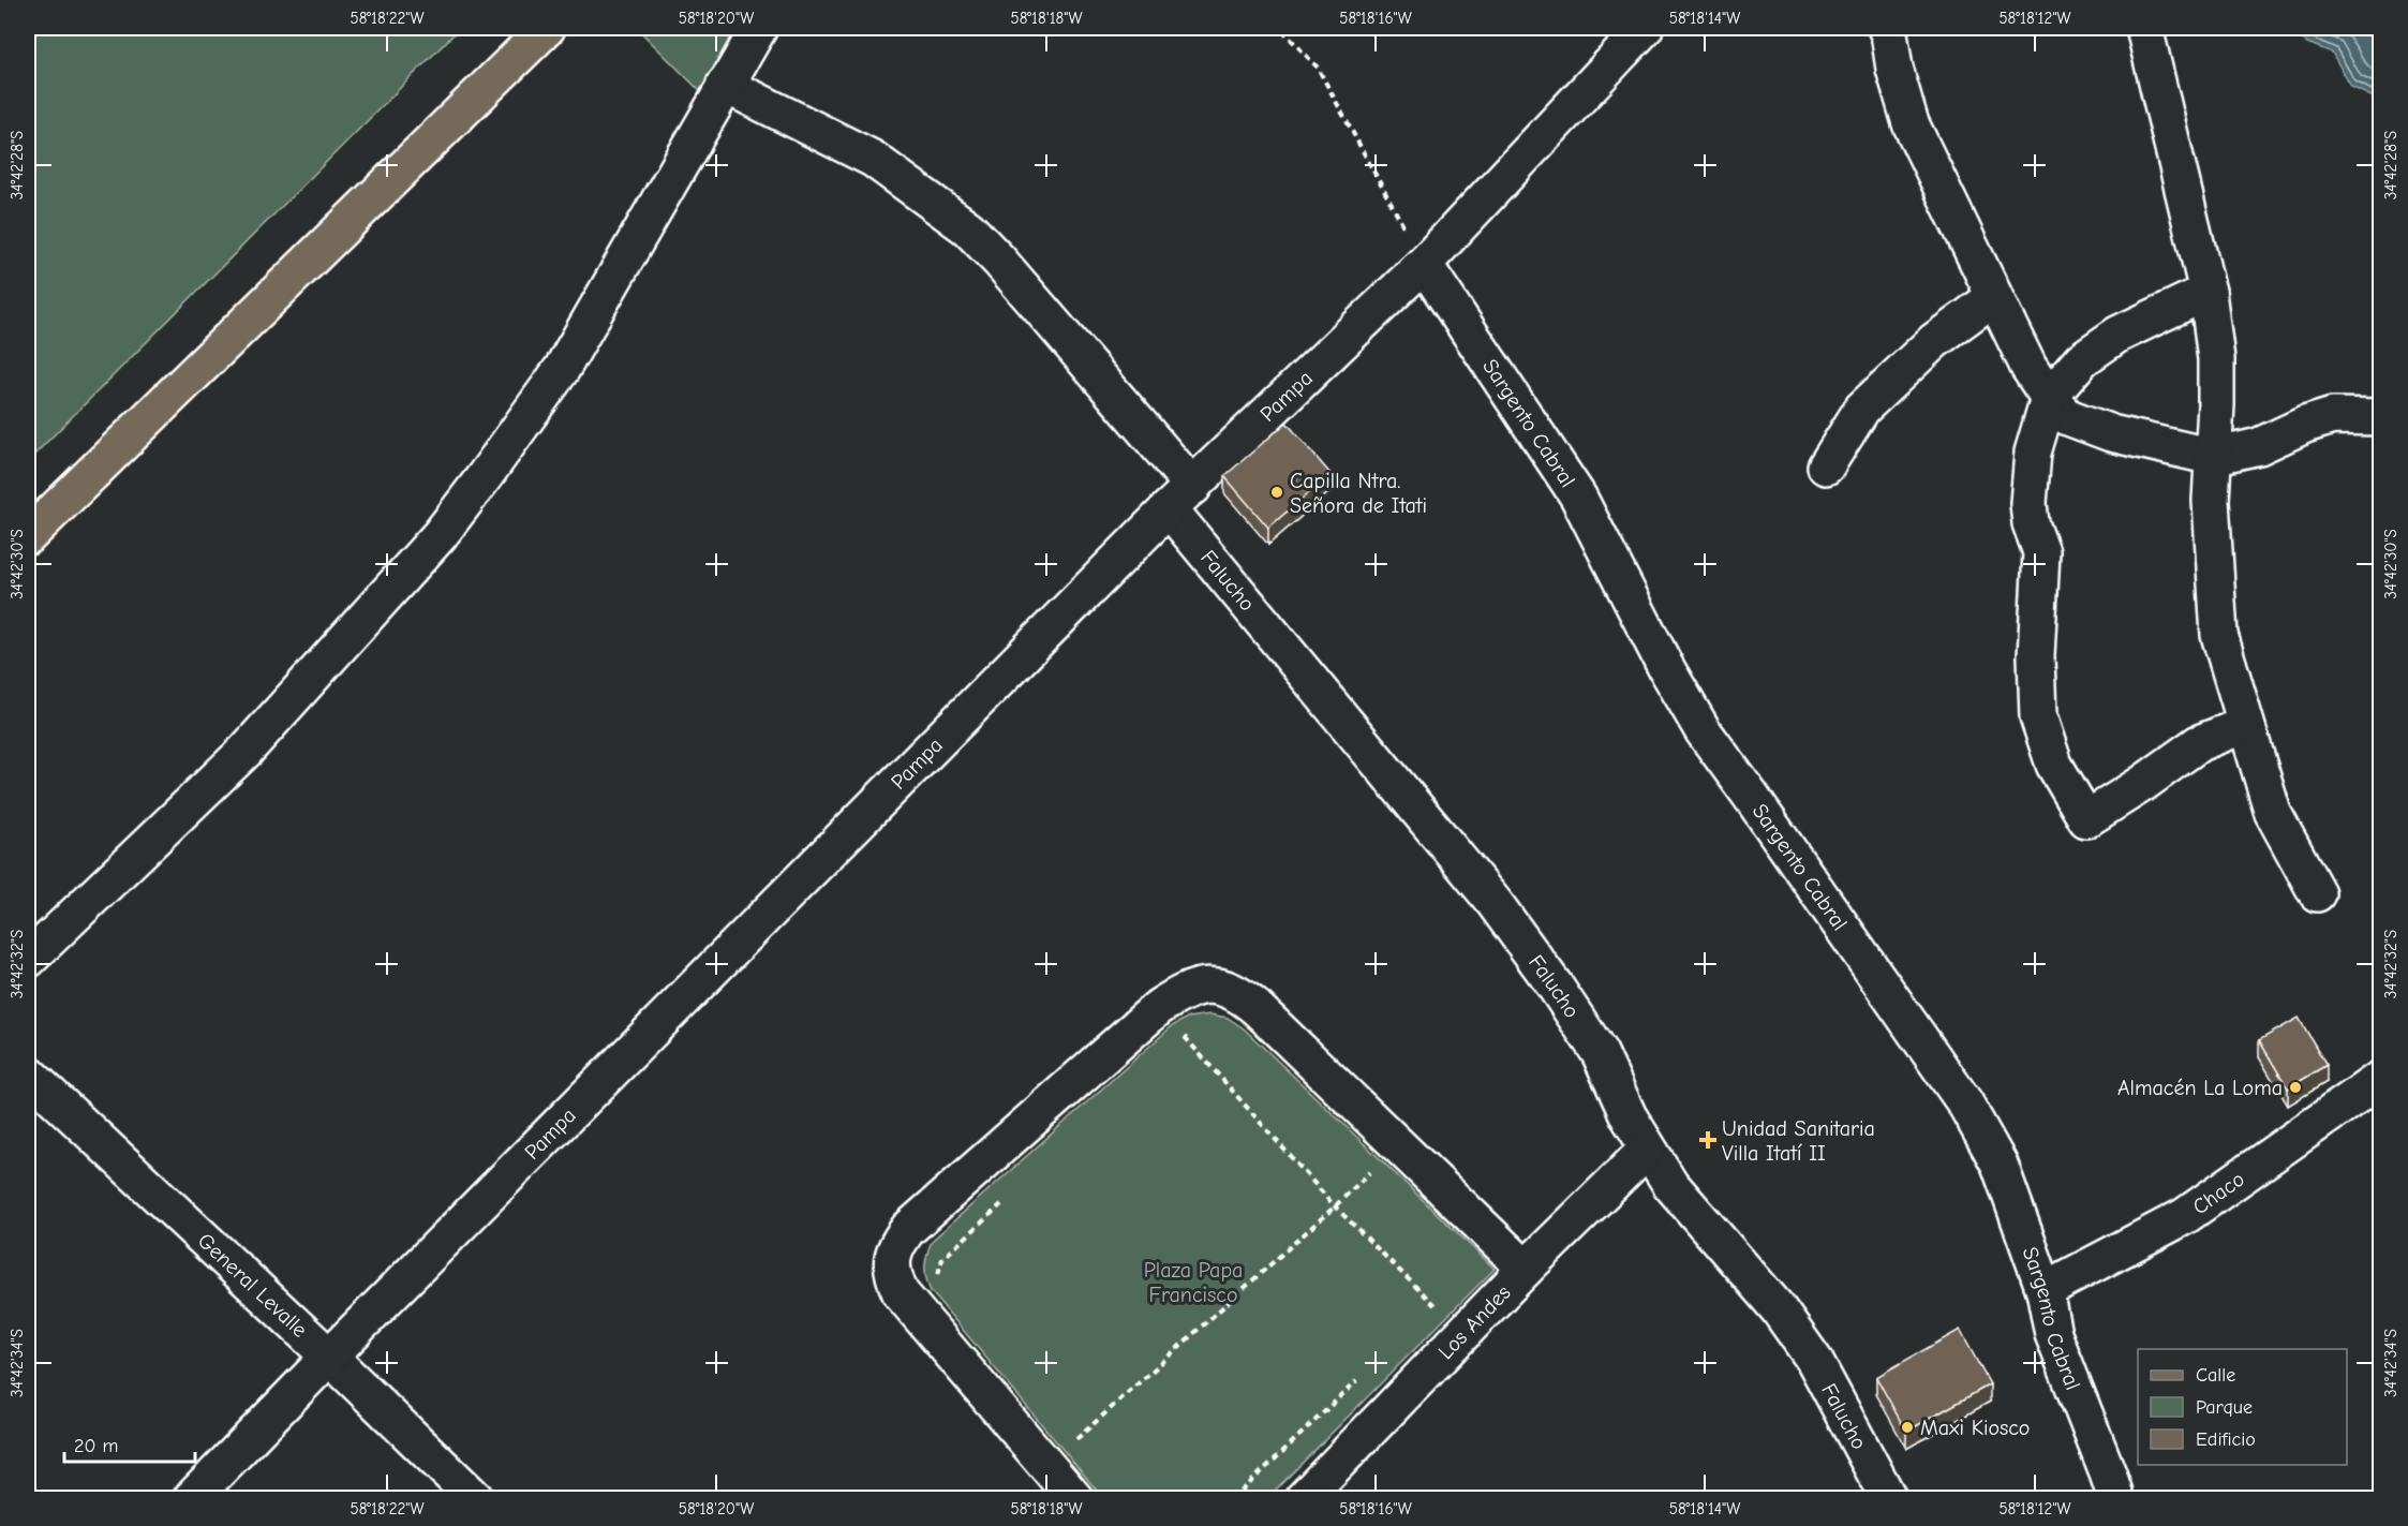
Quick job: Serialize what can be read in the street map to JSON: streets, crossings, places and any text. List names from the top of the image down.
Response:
{
  "streets": {
    "street": [
      "Pampa",
      "Sargento Cabral",
      "Falucho",
      "Chaco",
      "General Levalle",
      "Los Andes"
    ]
  },
  "crossings": [
    ["Pampa", "Sargento Cabral"],
    ["Pampa", "Falucho"],
    ["Pampa", "General Levalle"],
    ["Sargento Cabral", "Chaco"],
    ["Falucho", "Los Andes"]
  ],
  "parks": ["Plaza Papa Francisco"],
  "places": {
    "other": ["Capilla Ntra. Señora de Itati", "Almacén La Loma", "Maxi Kiosco"],
    "health": ["Unidad Sanitaria Villa Itatí II"]
  },
  "legend": ["Calle", "Parque", "Edificio"],
  "scale_bar": "20 m",
  "coordinates": [
    "58°18'22\"W",
    "58°18'20\"W",
    "58°18'18\"W",
    "58°18'16\"W",
    "58°18'14\"W",
    "58°18'12\"W",
    "34°42'28\"S",
    "34°42'30\"S",
    "34°42'32\"S",
    "34°42'34\"S"
  ]
}
